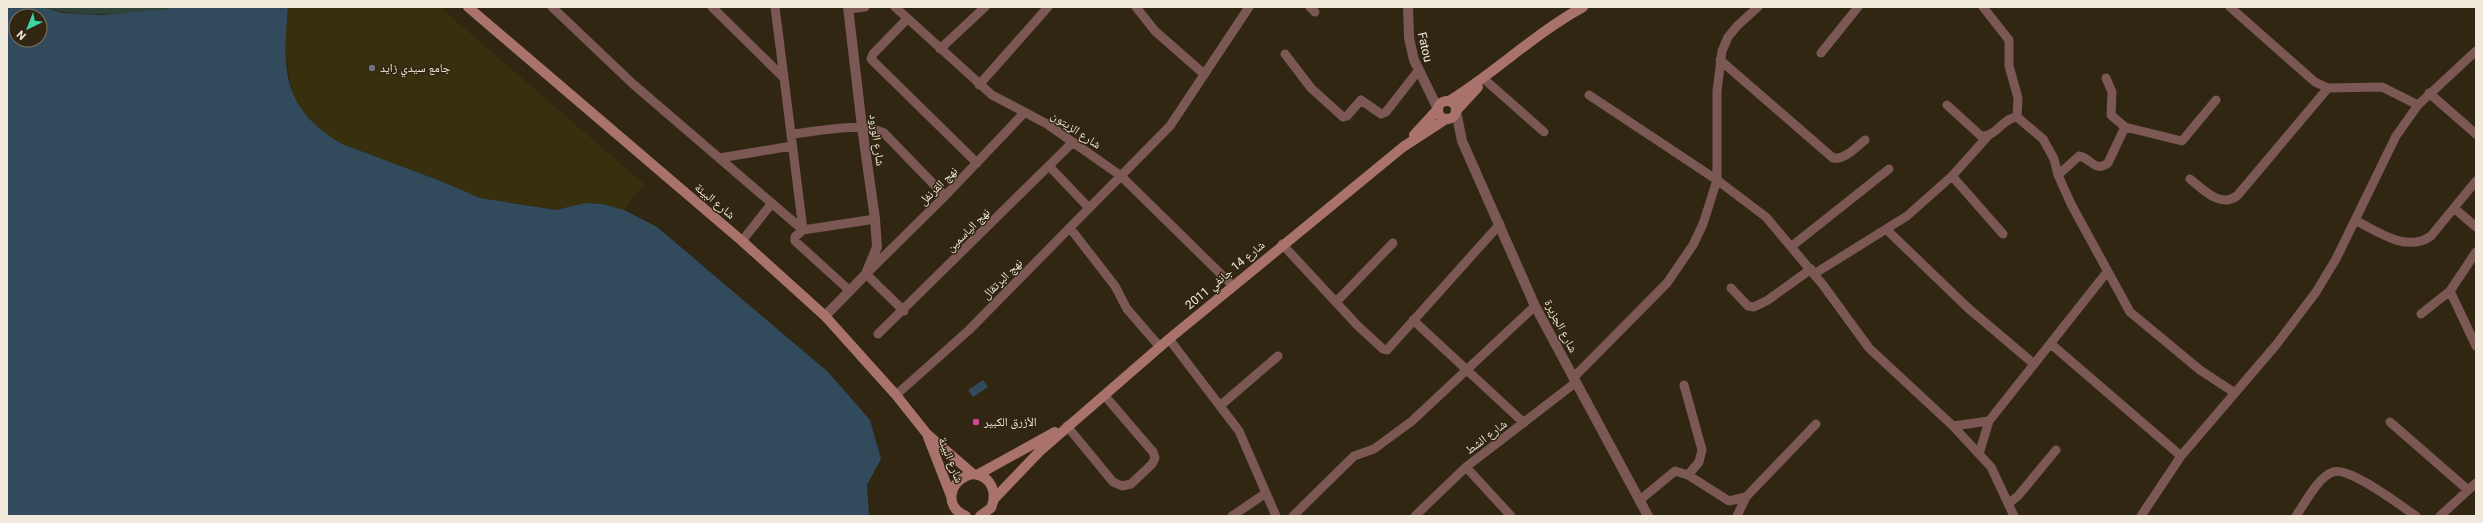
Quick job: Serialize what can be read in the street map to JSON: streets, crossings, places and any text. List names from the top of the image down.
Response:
{
  "streets": {
    "main road": ["شارع البيئة", "شارع 14 جانفي 2011"],
    "street": [
      "Fatou",
      "شارع الزيتون",
      "شارع الورود",
      "نهج القرنفل",
      "نهج الياسمين",
      "نهج البرتقال",
      "شارع الجزيرة",
      "شارع الشط"
    ]
  },
  "crossings": [
    ["Fatou", "شارع 14 جانفي 2011"],
    ["Fatou", "شارع الجزيرة"],
    ["شارع الزيتون", "نهج القرنفل"],
    ["شارع الزيتون", "نهج الياسمين"],
    ["شارع الزيتون", "شارع 14 جانفي 2011"],
    ["شارع الزيتون", "نهج البرتقال"],
    ["شارع الورود", "نهج القرنفل"],
    ["شارع البيئة", "شارع 14 جانفي 2011"],
    ["شارع البيئة", "نهج البرتقال"],
    ["شارع 14 جانفي 2011", "شارع الجزيرة"],
    ["شارع الجزيرة", "شارع الشط"]
  ],
  "places": ["جامع سيدي زايد", "الأزرق الكبير"],
  "north": "bottom left"
}
